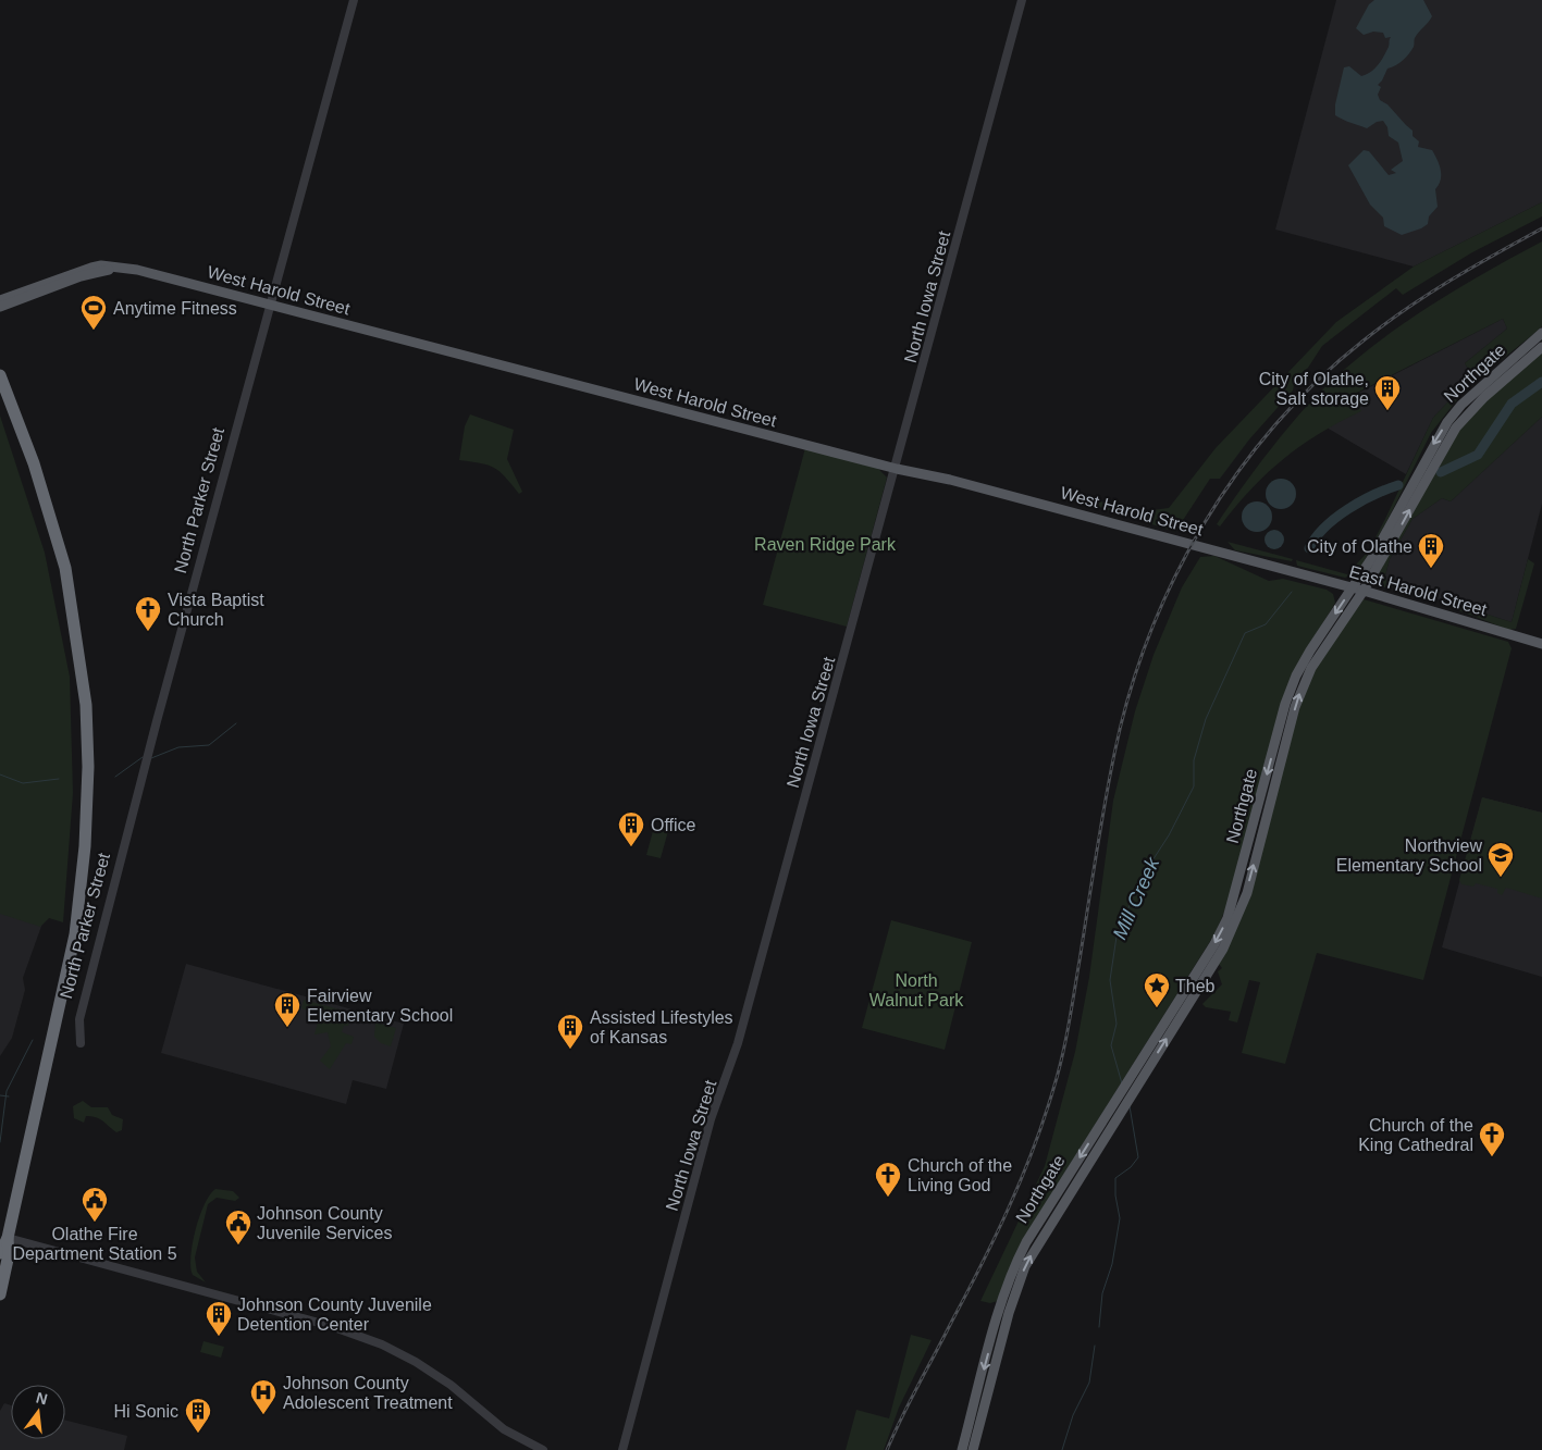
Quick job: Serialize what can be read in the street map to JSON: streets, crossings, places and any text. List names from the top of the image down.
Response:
{
  "streets": {
    "main road": ["West Harold Street", "Northgate", "East Harold Street"],
    "street": ["North Iowa Street", "North Parker Street"]
  },
  "crossings": [
    ["West Harold Street", "North Iowa Street"],
    ["West Harold Street", "North Parker Street"],
    ["West Harold Street", "East Harold Street"],
    ["Northgate", "East Harold Street"]
  ],
  "water": ["Mill Creek"],
  "parks": ["Raven Ridge Park", "North Walnut Park"],
  "places": {
    "sports": ["Anytime Fitness"],
    "building": [
      "City of Olathe, Salt storage",
      "City of Olathe",
      "Office",
      "Fairview Elementary School",
      "Assisted Lifestyles of Kansas",
      "Johnson County Juvenile Detention Center",
      "Hi Sonic"
    ],
    "church": ["Vista Baptist Church", "Church of the King Cathedral", "Church of the Living God"],
    "school or university": ["Northview Elementary School"],
    "place": ["Theb"],
    "public building": ["Olathe Fire Department Station 5", "Johnson County Juvenile Services"],
    "hospital": ["Johnson County Adolescent Treatment"]
  },
  "north": "top"
}
